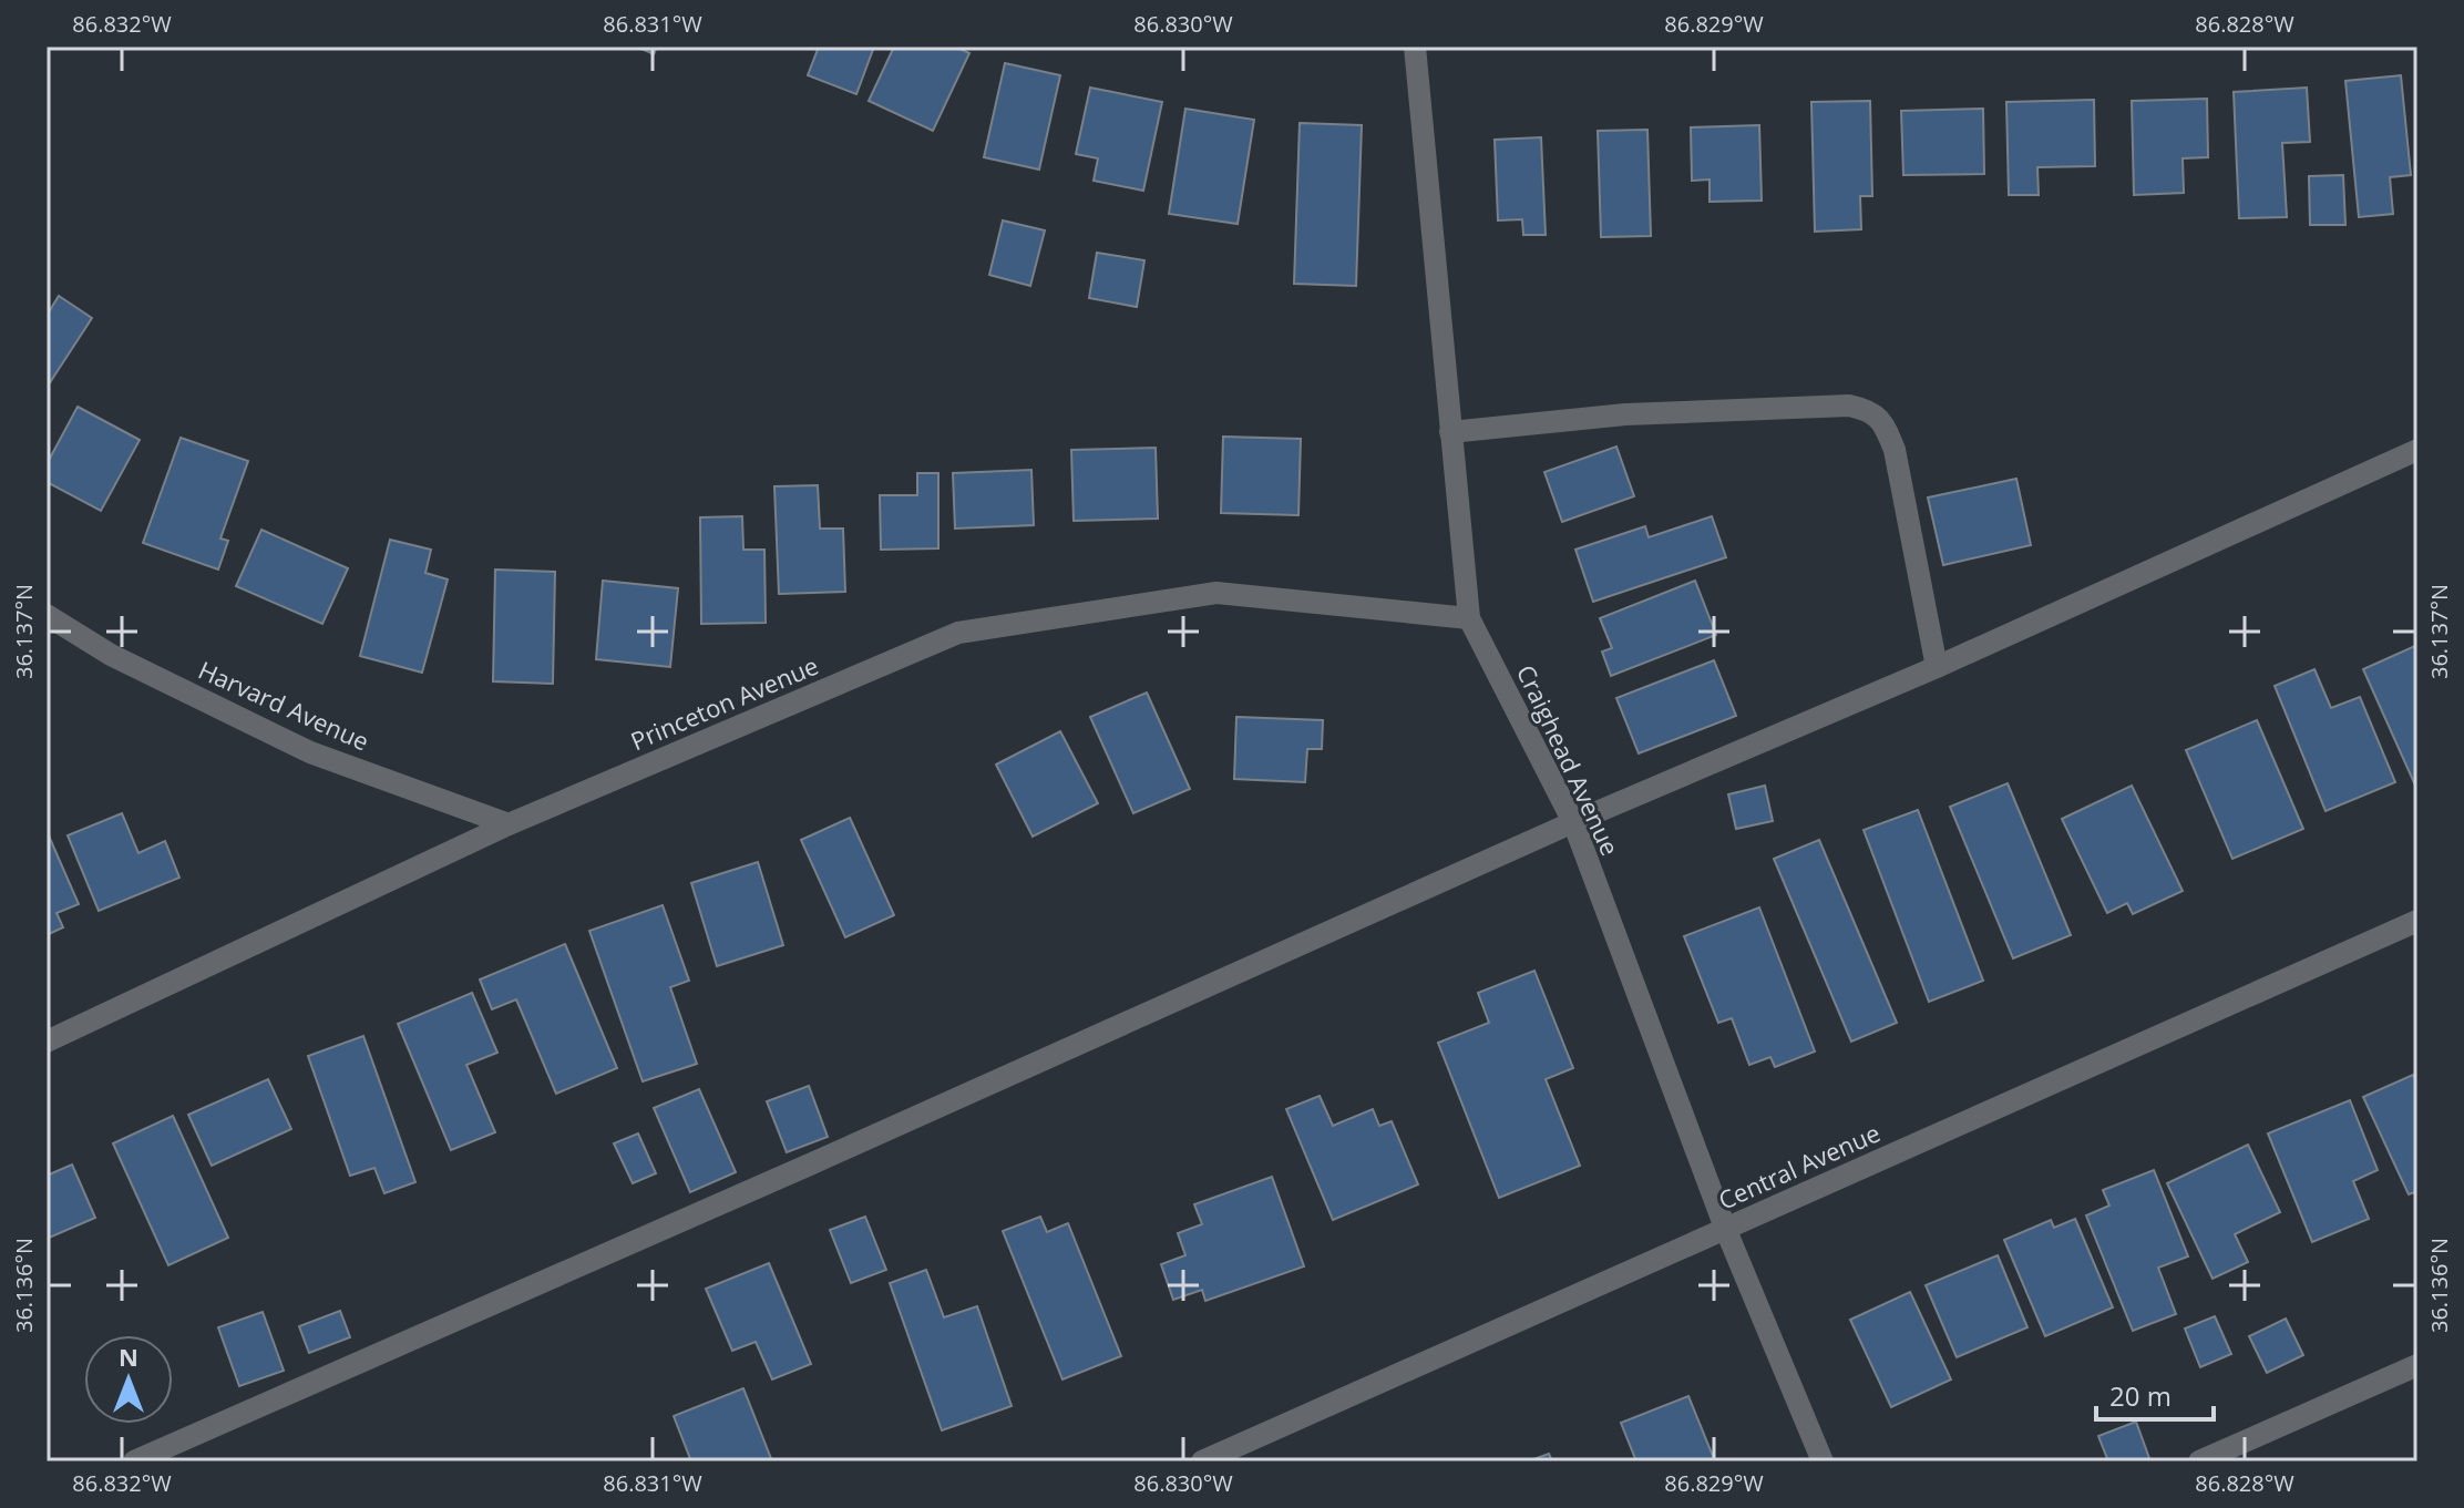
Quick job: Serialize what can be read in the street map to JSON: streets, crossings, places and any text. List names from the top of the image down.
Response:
{
  "streets": {
    "street": [
      "Princeton Avenue",
      "Harvard Avenue",
      "Craighead Avenue",
      "Central Avenue"
    ]
  },
  "crossings": [
    ["Princeton Avenue", "Harvard Avenue"],
    ["Princeton Avenue", "Craighead Avenue"],
    ["Craighead Avenue", "Central Avenue"]
  ],
  "scale_bar": "20 m",
  "north": "top",
  "coordinates": [
    "86.832°W",
    "86.831°W",
    "86.830°W",
    "86.829°W",
    "86.828°W",
    "36.137°N",
    "36.136°N"
  ]
}
